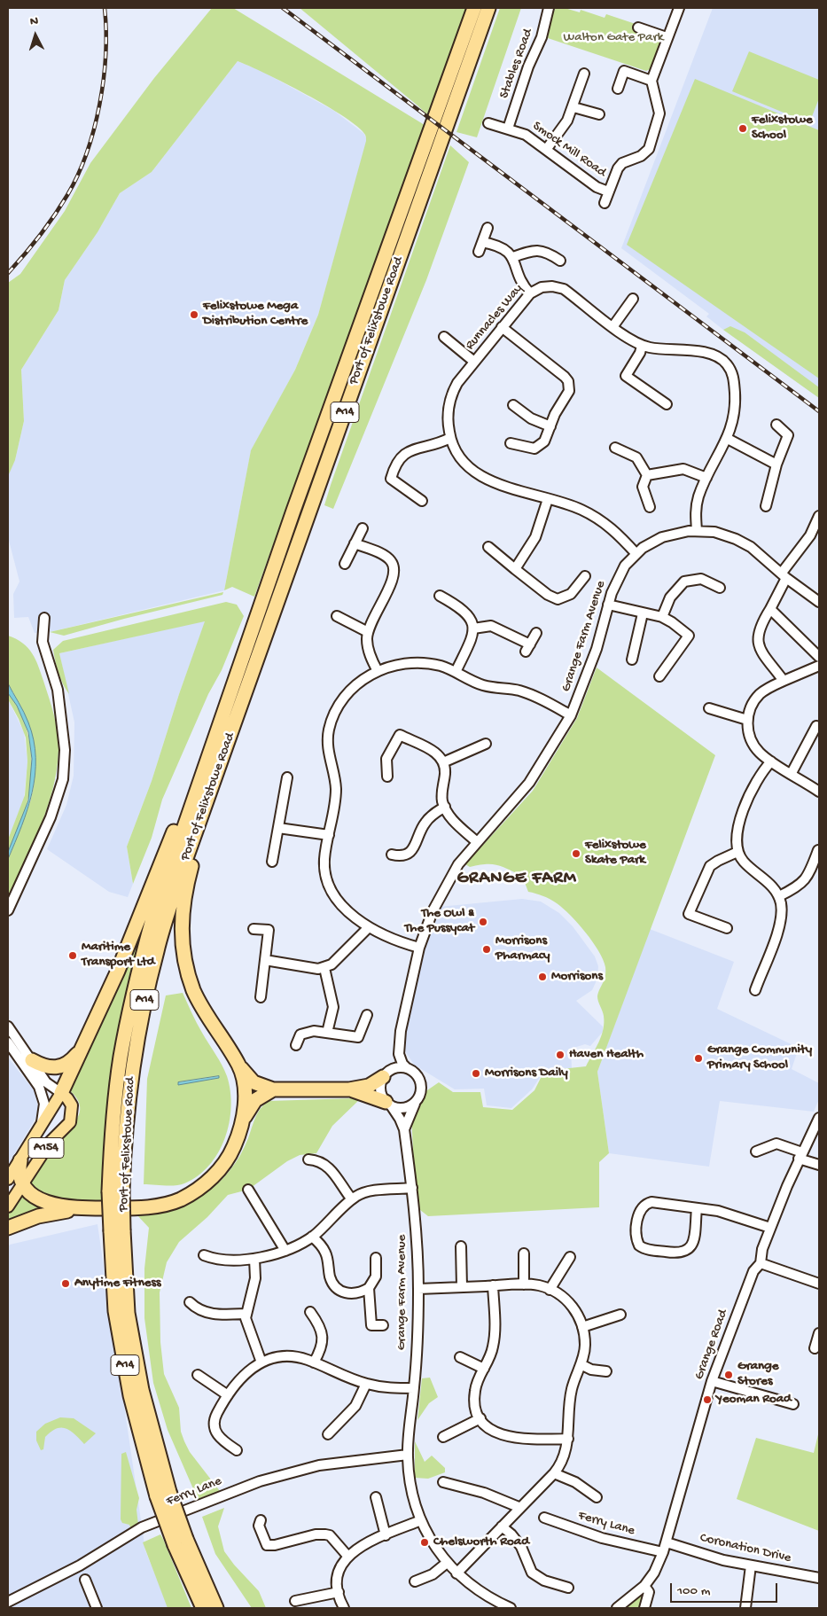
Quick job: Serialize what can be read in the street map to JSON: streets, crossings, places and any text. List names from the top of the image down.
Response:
{
  "streets": {
    "highway": ["Port of Felixstowe Road", "A14"],
    "main road": ["A154"],
    "street": [
      "Stables Road",
      "Smock Mill Road",
      "Runnacles Way",
      "Grange Farm Avenue",
      "Grange Road",
      "Ferry Lane",
      "Coronation Drive"
    ]
  },
  "crossings": [
    ["Stables Road", "Smock Mill Road"],
    ["Runnacles Way", "Grange Farm Avenue"],
    ["Grange Farm Avenue", "Ferry Lane"],
    ["Grange Road", "Ferry Lane"],
    ["Grange Road", "Coronation Drive"]
  ],
  "districts": ["GRANGE FARM"],
  "parks": ["Walton Gate Park"],
  "places": [
    "Felixstowe School",
    "Felixstowe Mega Distribution Centre",
    "Felixstowe Skate Park",
    "The Owl & The Pussycat",
    "Morrisons Pharmacy",
    "Maritime Transport Ltd",
    "Morrisons",
    "Haven Health",
    "Grange Community Primary School",
    "Morrisons Daily",
    "Anytime Fitness",
    "Grange Stores",
    "Yeoman Road",
    "Chelsworth Road"
  ],
  "scale_bar": "100 m",
  "north": "top"
}
